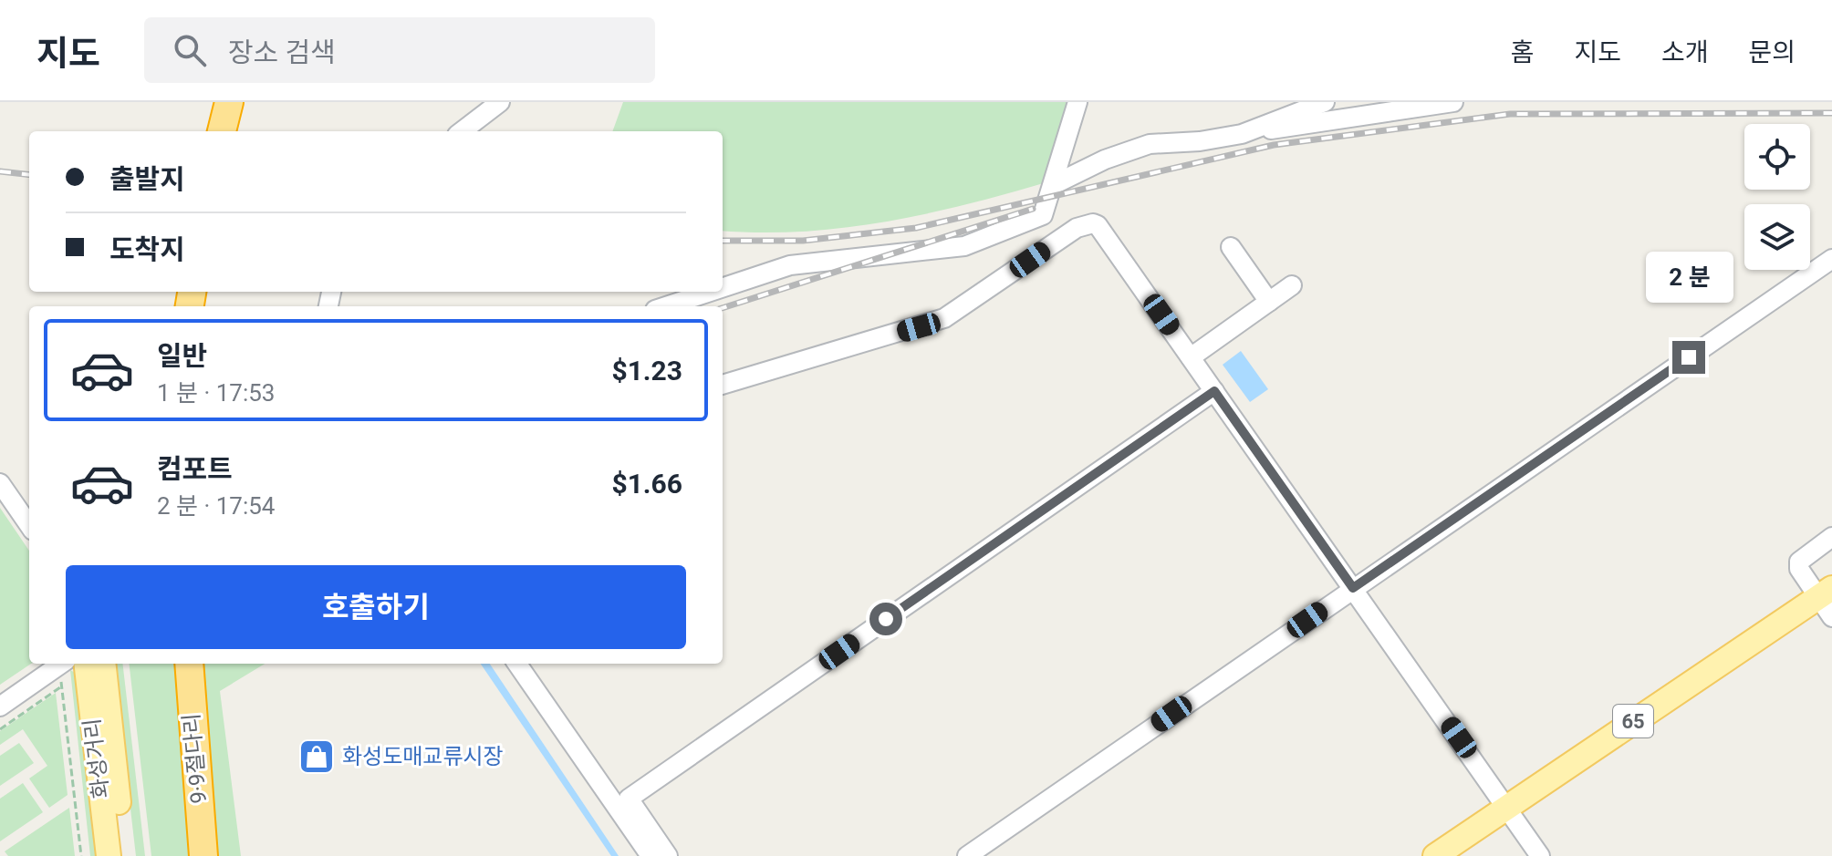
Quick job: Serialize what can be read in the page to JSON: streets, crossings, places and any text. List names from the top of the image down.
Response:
{
  "streets": {
    "highway": ["9·9절다리"],
    "main road": ["65", "화성거리"]
  },
  "places": {
    "shop": ["화성도매교류시장"]
  },
  "page": {
    "header": "지도",
    "search": "장소 검색",
    "nav": [
      "홈",
      "지도",
      "소개",
      "문의"
    ],
    "banner": ["출발지", "도착지"],
    "bubble": "2 분",
    "list": [
      {
        "name": "일반",
        "note": "1 분 · 17:53",
        "value": "$1.23"
      },
      {
        "name": "컴포트",
        "note": "2 분 · 17:54",
        "value": "$1.66"
      }
    ],
    "buttons": "호출하기"
  }
}
